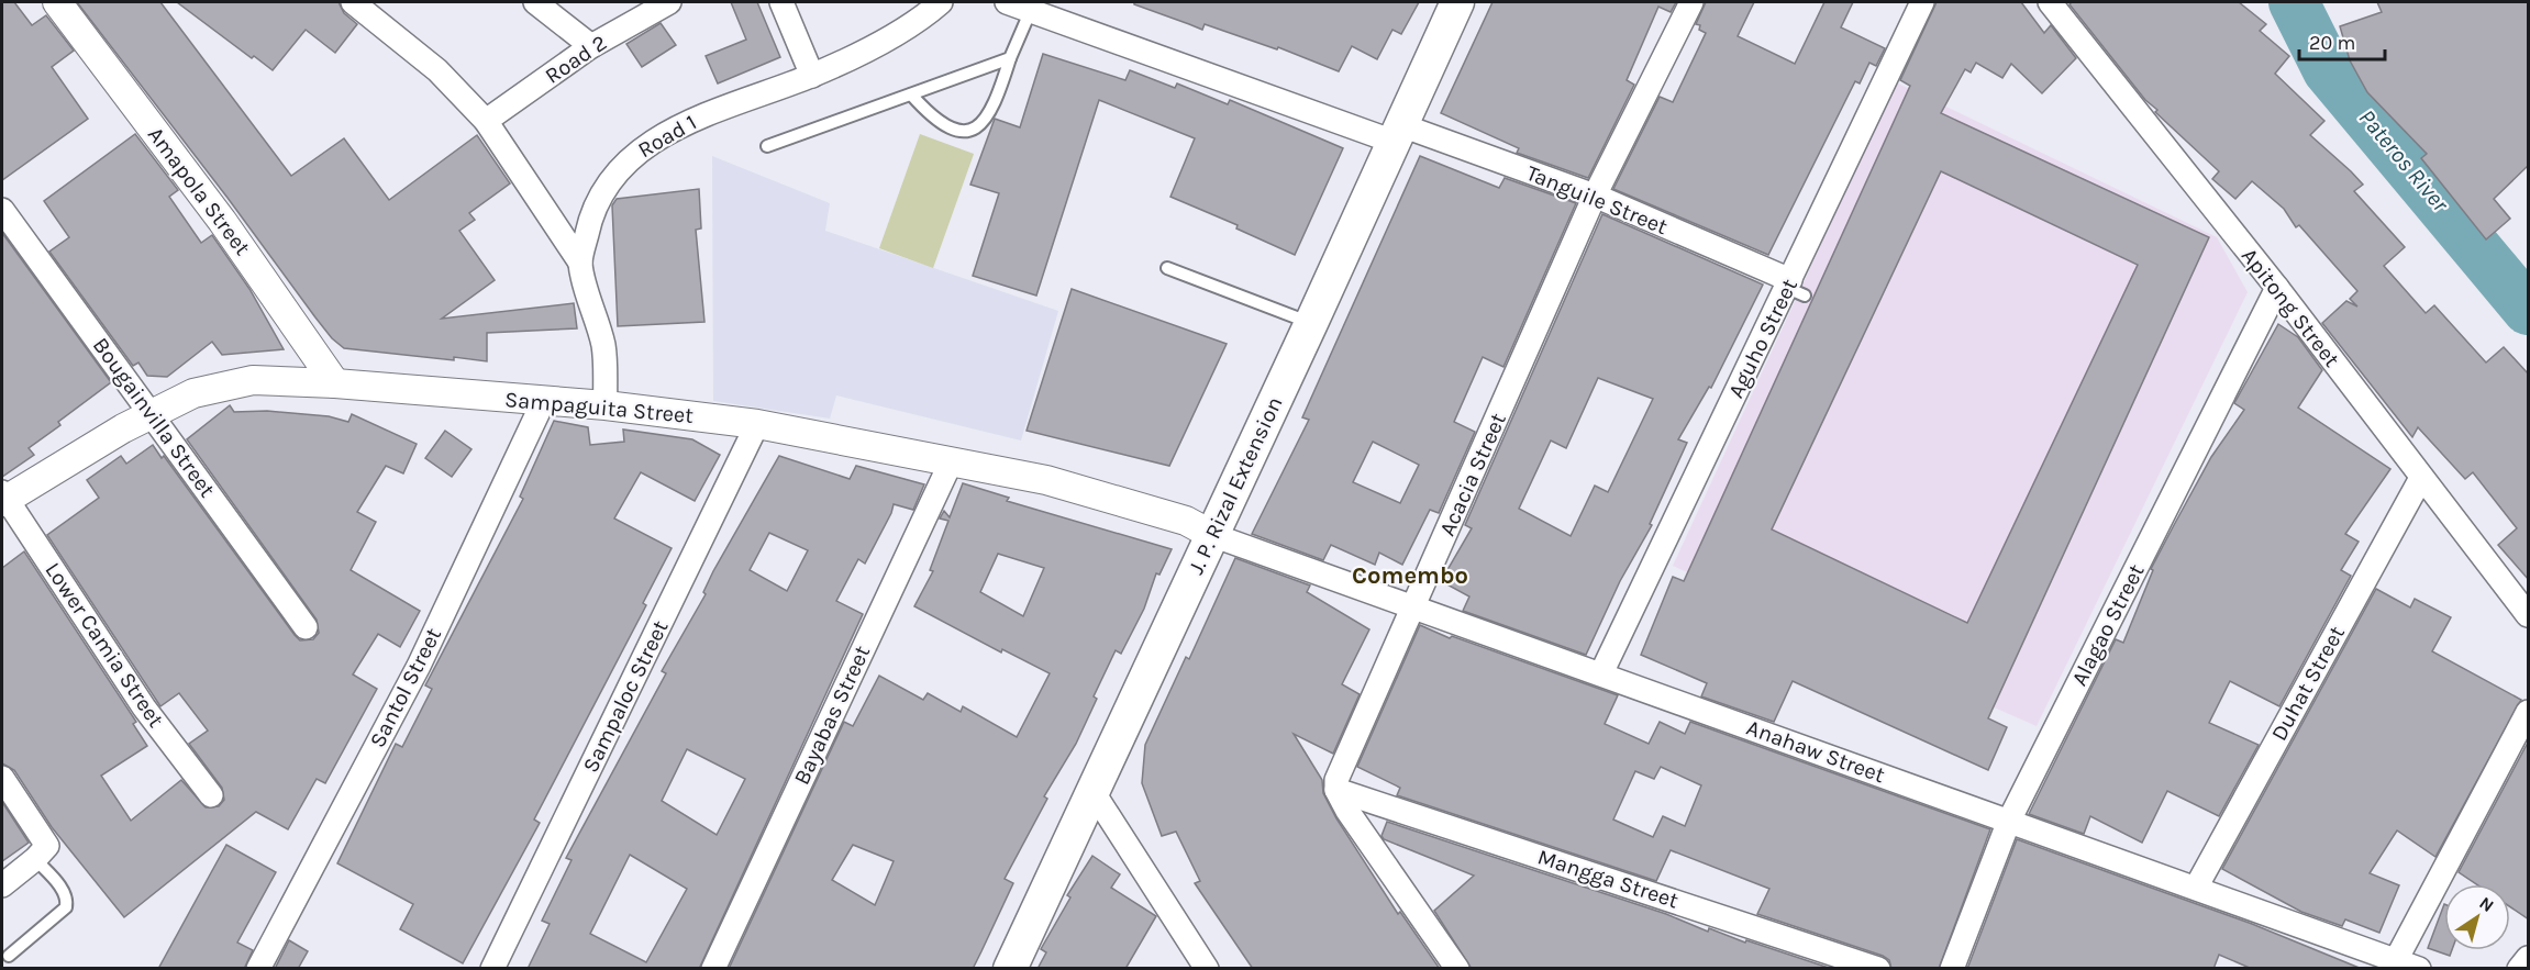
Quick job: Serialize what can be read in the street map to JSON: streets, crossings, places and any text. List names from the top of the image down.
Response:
{
  "streets": {
    "main road": ["J. P. Rizal Extension"],
    "street": [
      "Road 2",
      "Road 1",
      "Amapola Street",
      "Tanguile Street",
      "Apitong Street",
      "Aguho Street",
      "Sampaguita Street",
      "Bougainvilla Street",
      "Acacia Street",
      "Alagao Street",
      "Lower Camia Street",
      "Duhat Street",
      "Santol Street",
      "Sampaloc Street",
      "Bayabas Street",
      "Anahaw Street",
      "Mangga Street"
    ]
  },
  "crossings": [
    ["Road 1", "Sampaguita Street"],
    ["Amapola Street", "Sampaguita Street"],
    ["Tanguile Street", "Aguho Street"],
    ["Tanguile Street", "Acacia Street"],
    ["Tanguile Street", "J. P. Rizal Extension"],
    ["Apitong Street", "Alagao Street"],
    ["Apitong Street", "Duhat Street"],
    ["Aguho Street", "Anahaw Street"],
    ["Sampaguita Street", "Bougainvilla Street"],
    ["Sampaguita Street", "J. P. Rizal Extension"],
    ["Sampaguita Street", "Lower Camia Street"],
    ["Sampaguita Street", "Santol Street"],
    ["Sampaguita Street", "Sampaloc Street"],
    ["Sampaguita Street", "Bayabas Street"],
    ["Sampaguita Street", "Anahaw Street"],
    ["Acacia Street", "Anahaw Street"],
    ["Acacia Street", "Mangga Street"],
    ["J. P. Rizal Extension", "Anahaw Street"],
    ["Alagao Street", "Anahaw Street"],
    ["Duhat Street", "Anahaw Street"]
  ],
  "districts": ["Comembo"],
  "water": ["Pateros River"],
  "scale_bar": "20 m",
  "north": "top right"
}
